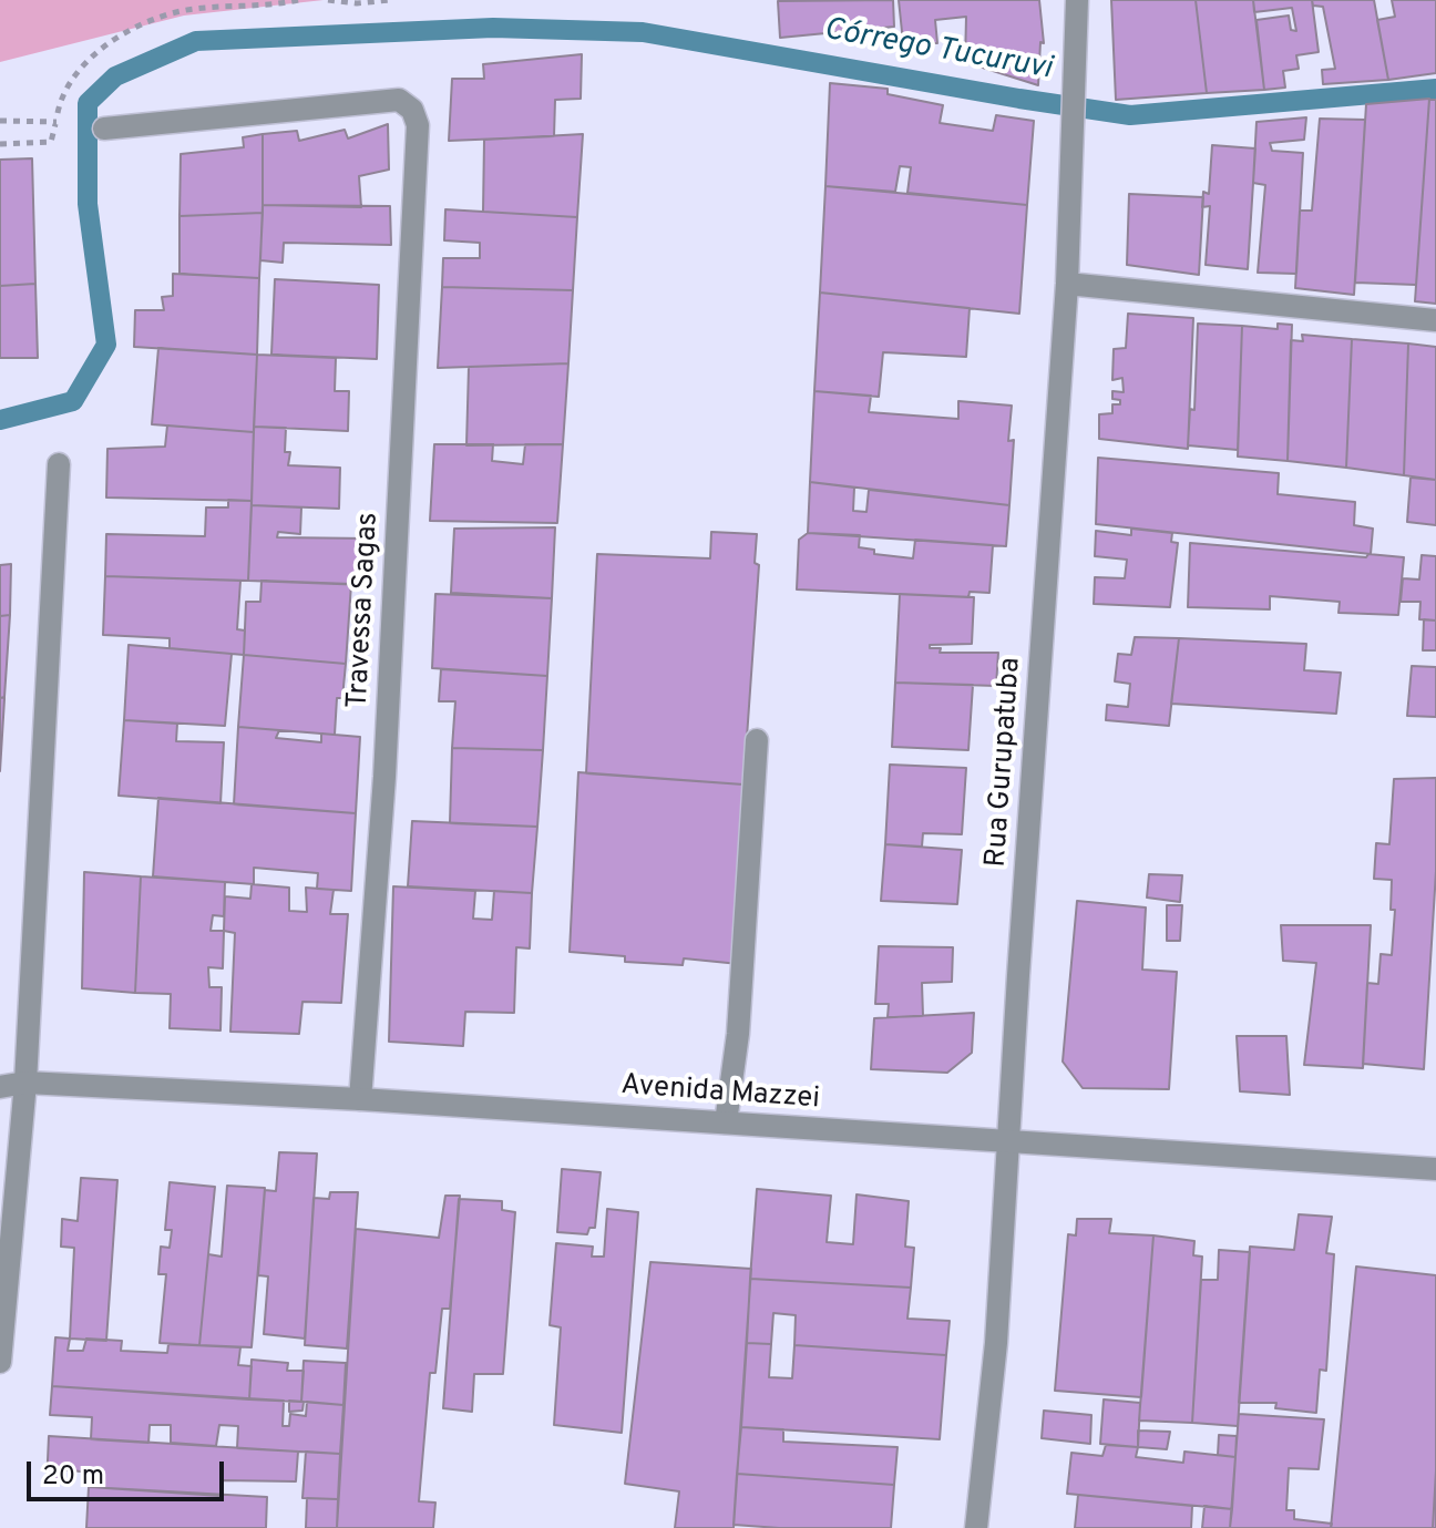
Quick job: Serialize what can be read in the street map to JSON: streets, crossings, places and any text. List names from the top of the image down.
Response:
{
  "streets": {
    "street": ["Travessa Sagas", "Rua Gurupatuba", "Avenida Mazzei"]
  },
  "crossings": [
    ["Travessa Sagas", "Avenida Mazzei"],
    ["Rua Gurupatuba", "Avenida Mazzei"]
  ],
  "water": ["Córrego Tucuruvi"],
  "scale_bar": "20 m"
}
